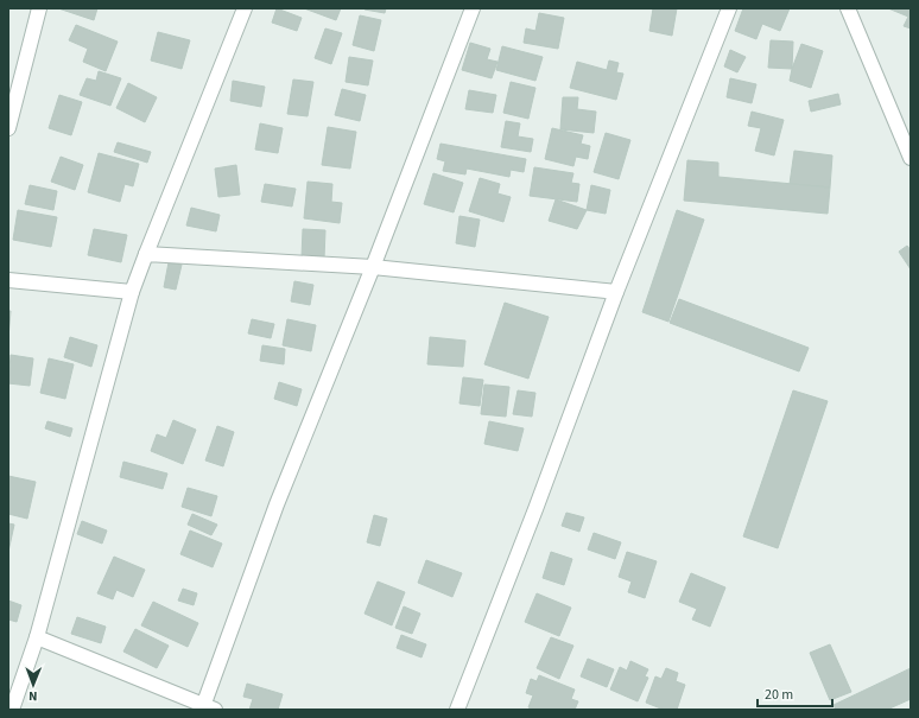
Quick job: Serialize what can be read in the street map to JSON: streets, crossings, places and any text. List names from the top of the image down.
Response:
{
  "scale_bar": "20 m",
  "north": "bottom"
}
